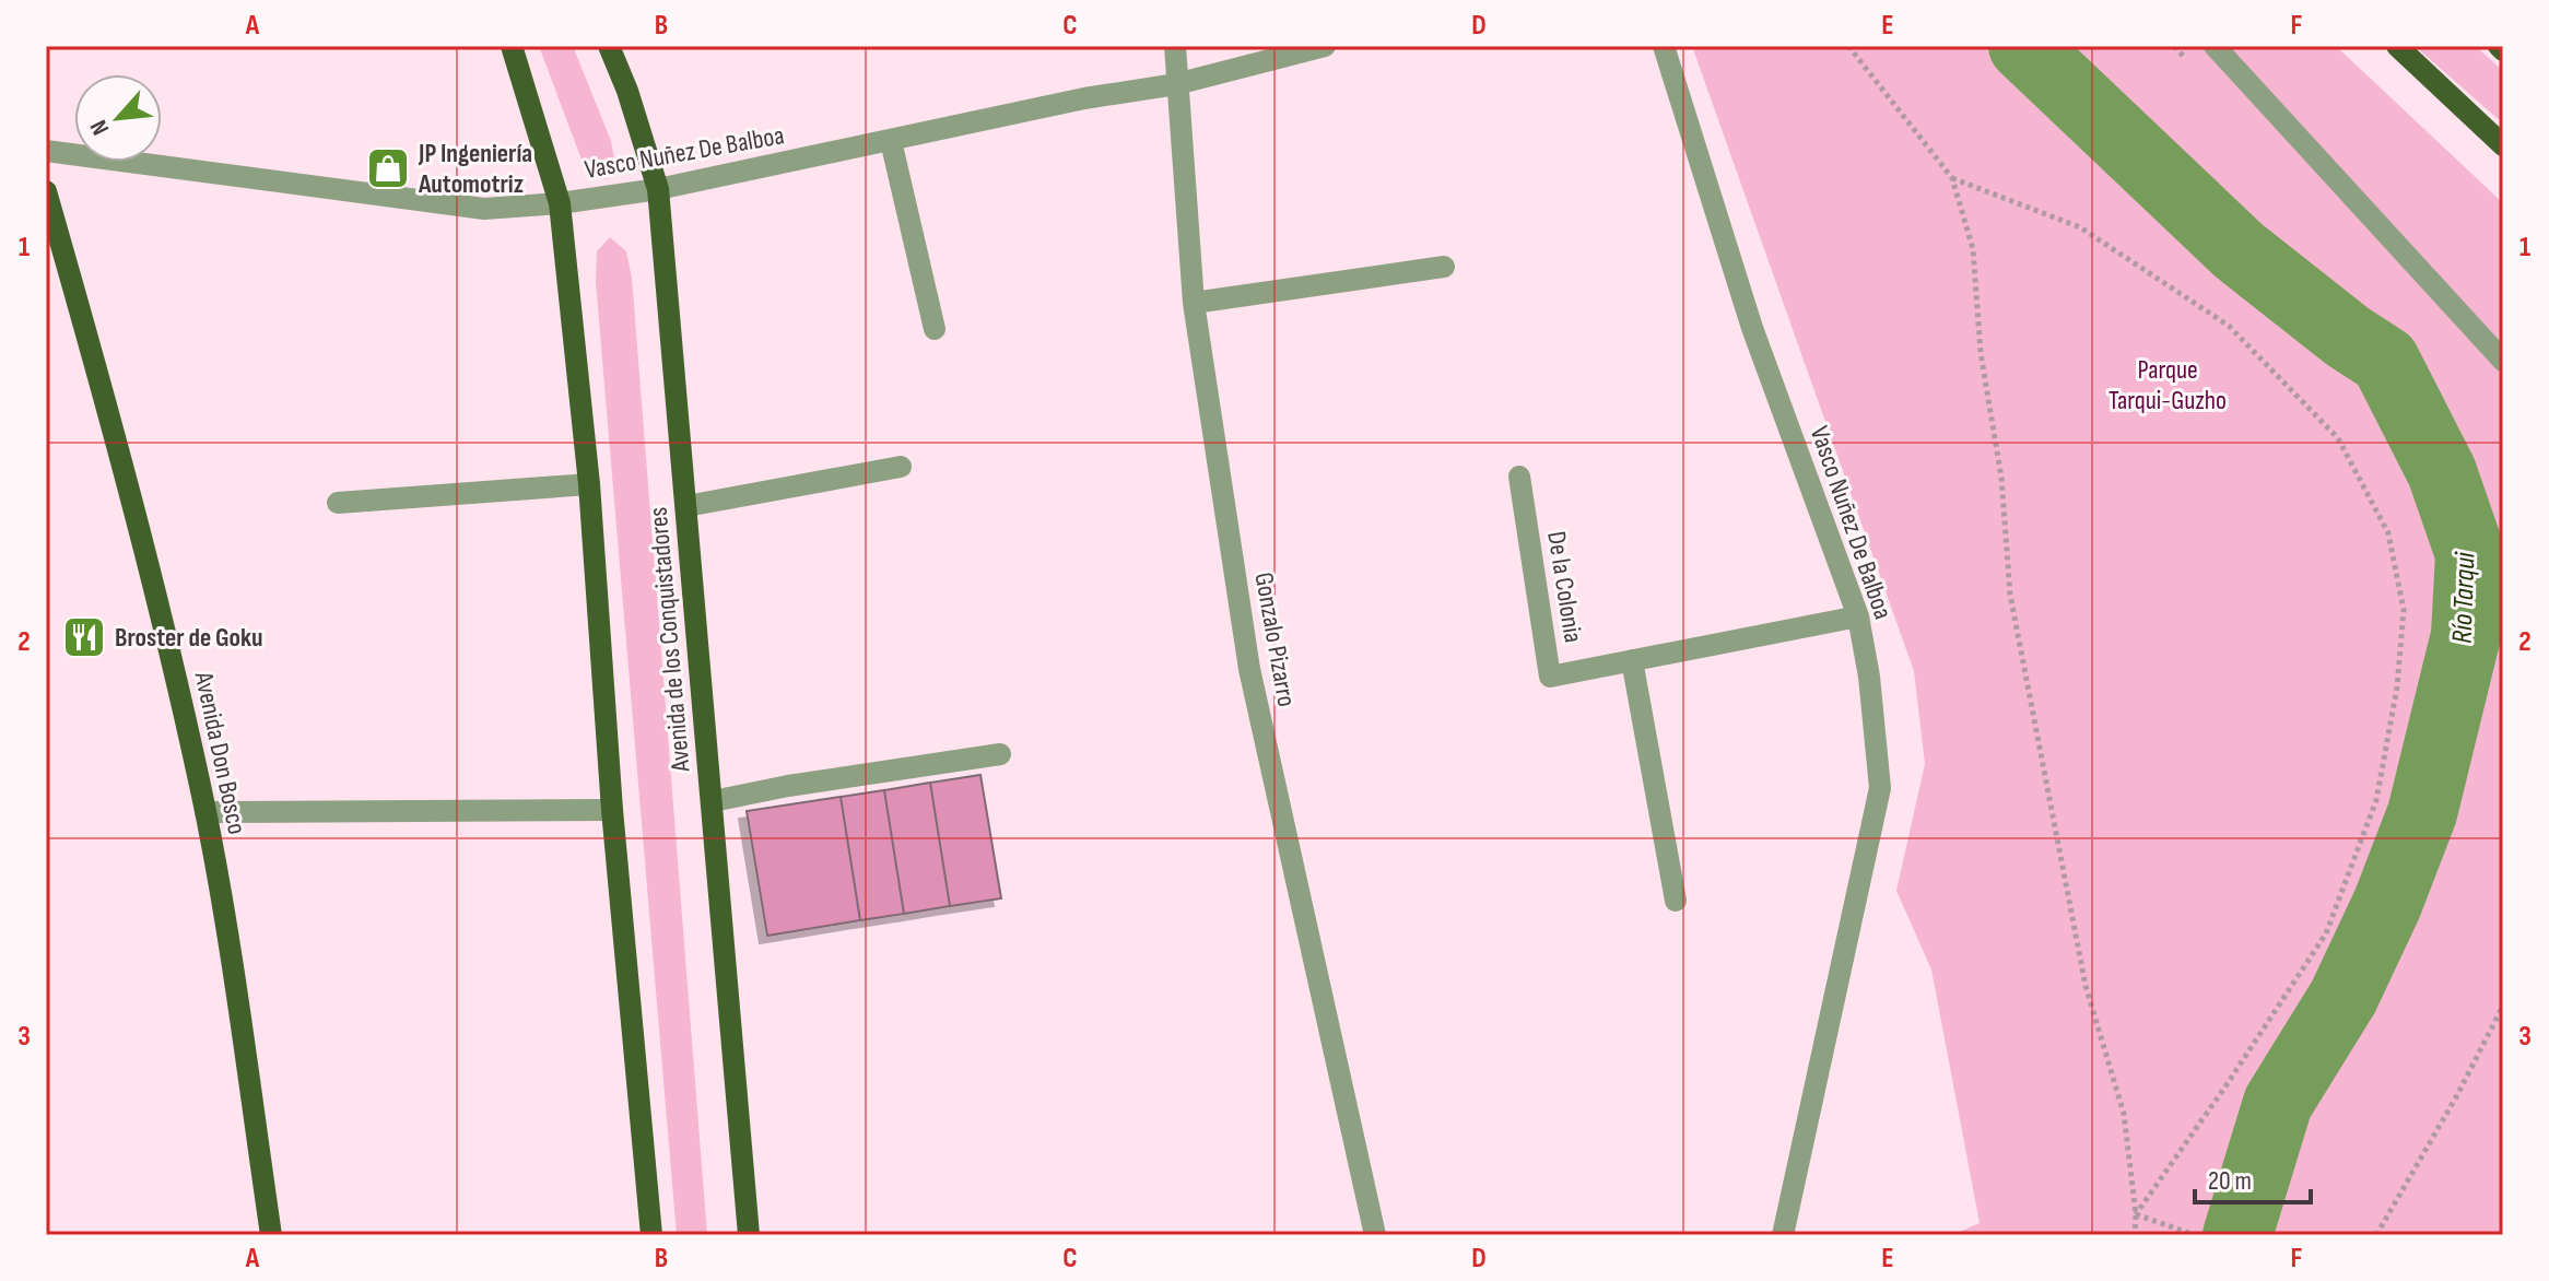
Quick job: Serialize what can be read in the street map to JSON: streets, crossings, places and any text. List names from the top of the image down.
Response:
{
  "streets": {
    "main road": ["Avenida de los Conquistadores", "Avenida Don Bosco"],
    "street": ["Vasco Nuñez De Balboa", "De la Colonia", "Gonzalo Pizarro"]
  },
  "crossings": [
    ["Vasco Nuñez De Balboa", "De la Colonia"],
    ["Vasco Nuñez De Balboa", "Avenida de los Conquistadores"],
    ["Vasco Nuñez De Balboa", "Gonzalo Pizarro"]
  ],
  "water": ["Río Tarqui"],
  "parks": ["Parque Tarqui-Guzho"],
  "places": {
    "shop": ["JP Ingeniería Automotriz"],
    "restaurant": ["Broster de Goku"]
  },
  "scale_bar": "20 m",
  "north": "bottom left",
  "grid": {
    "columns": [
      "A",
      "B",
      "C",
      "D",
      "E",
      "F"
    ],
    "rows": ["1", "2", "3"]
  }
}
